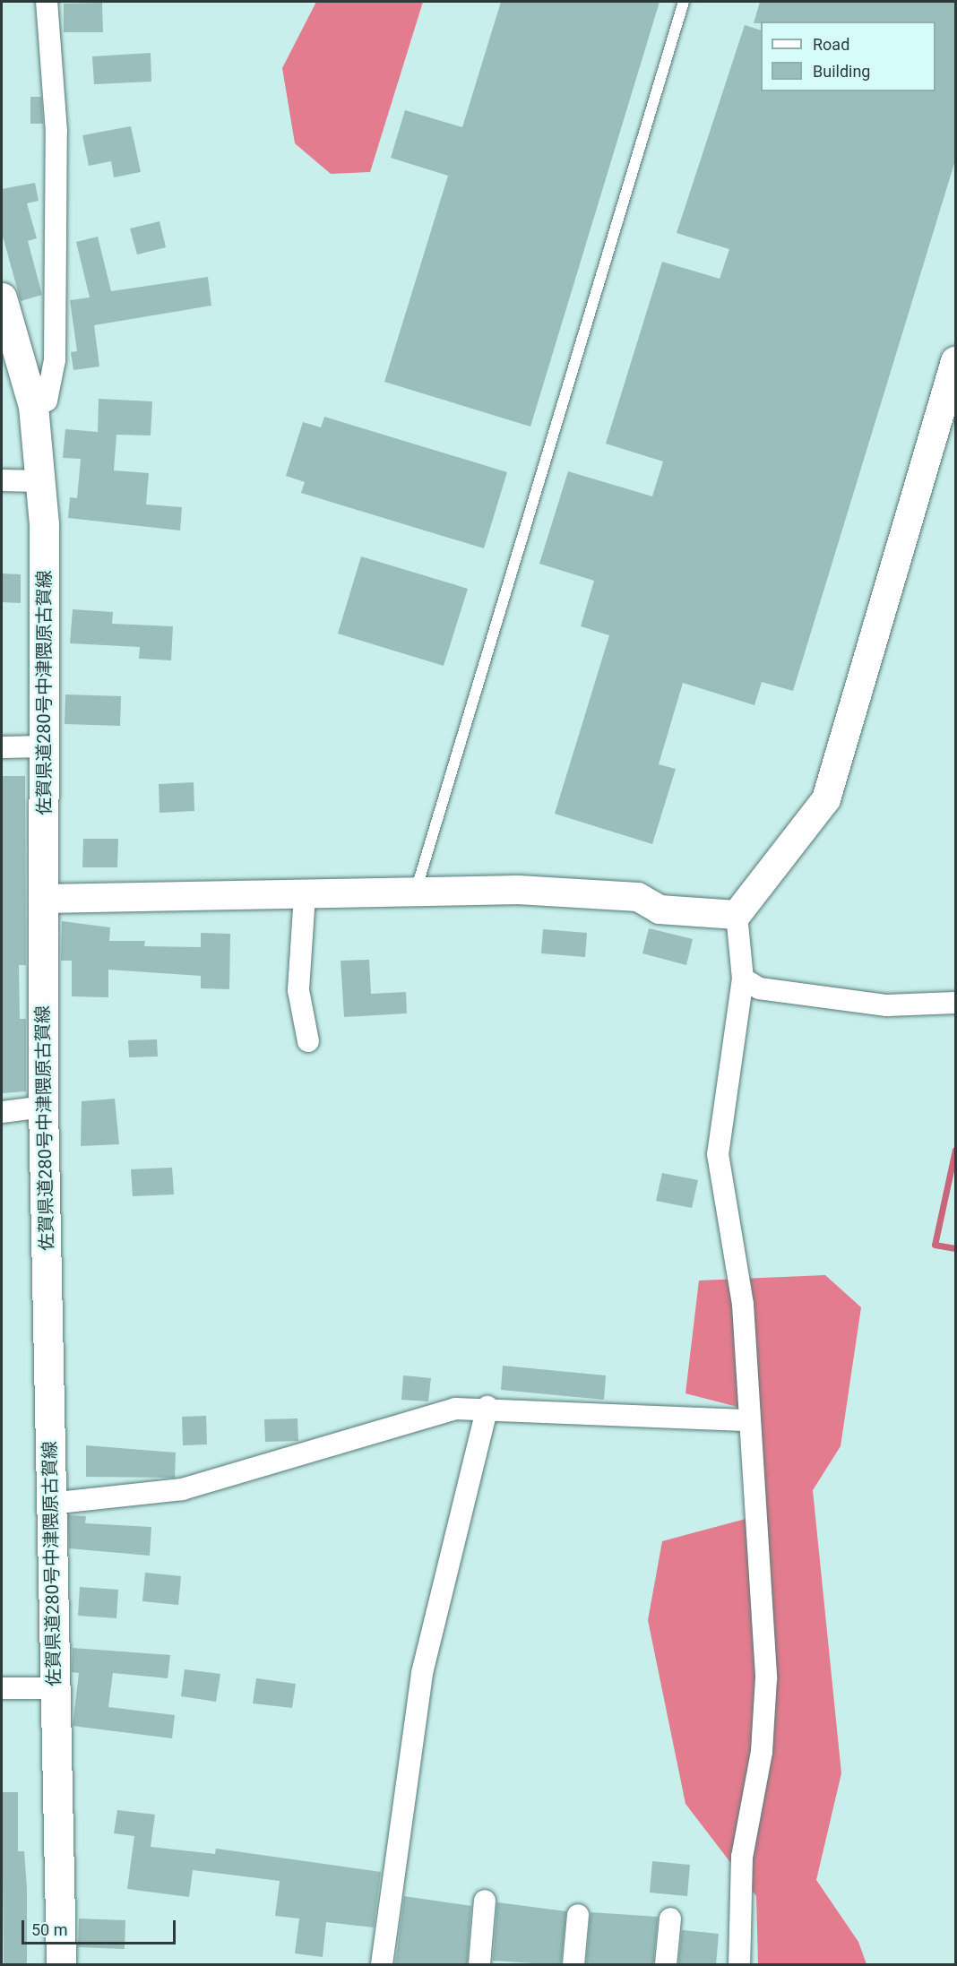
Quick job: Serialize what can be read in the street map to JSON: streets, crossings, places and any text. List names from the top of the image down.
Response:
{
  "streets": {
    "main road": ["佐賀県道280号中津隈原古賀線"]
  },
  "legend": ["Road", "Building"],
  "scale_bar": "50 m"
}
